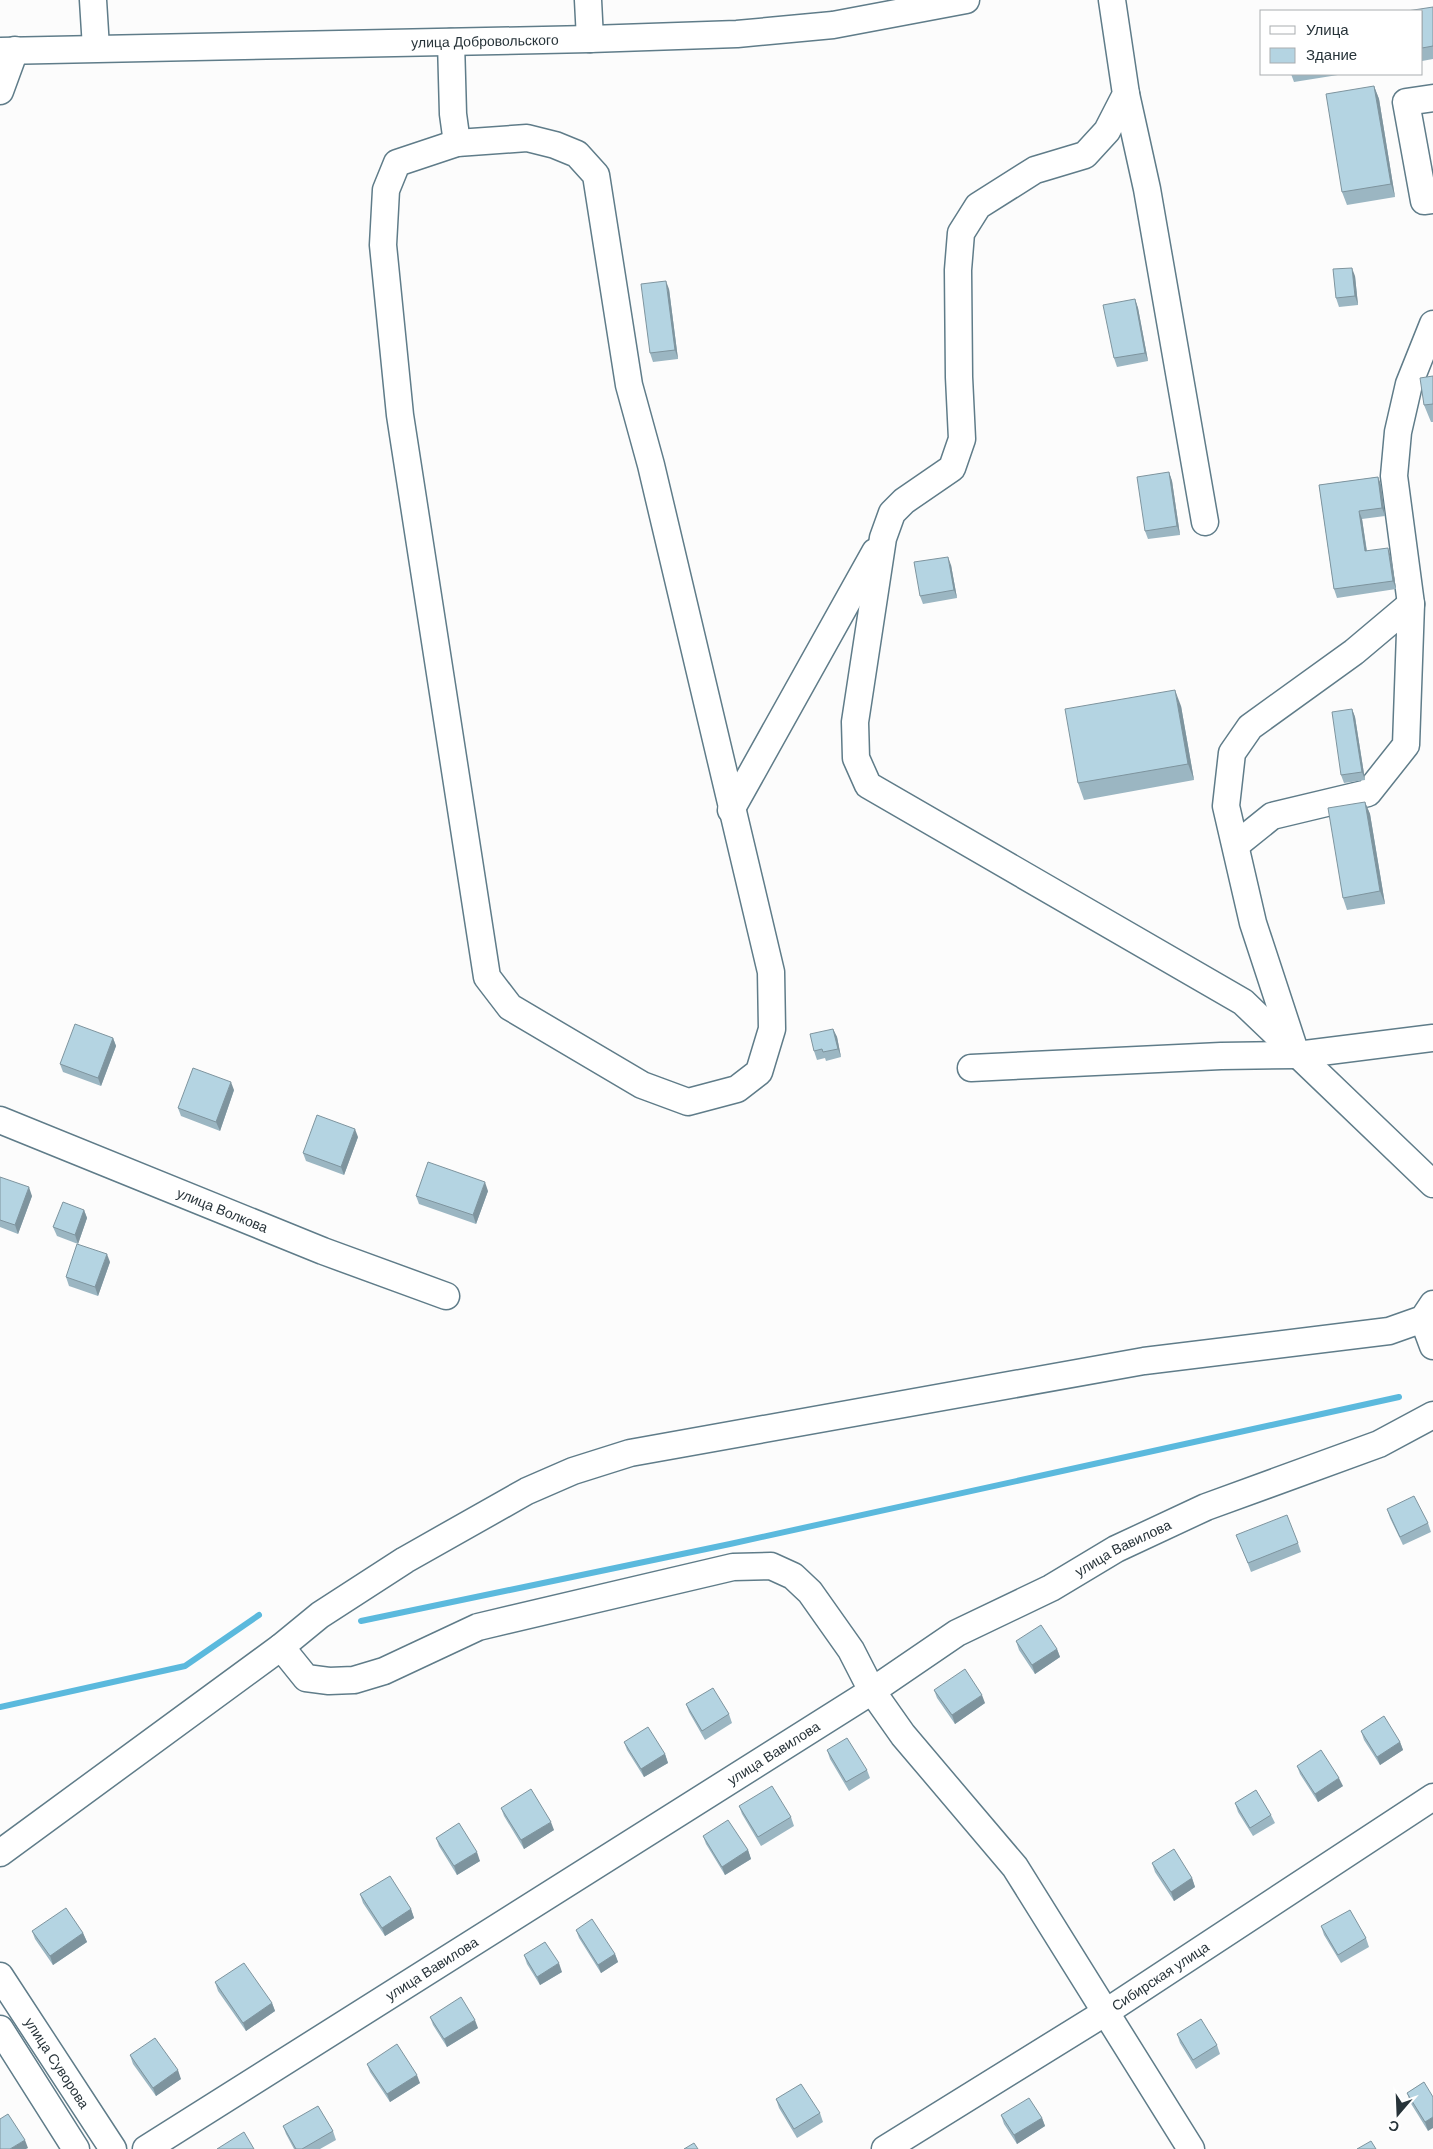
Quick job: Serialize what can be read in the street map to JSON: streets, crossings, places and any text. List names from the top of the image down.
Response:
{
  "streets": {
    "street": [
      "улица Добровольского",
      "улица Волкова",
      "улица Вавилова",
      "Сибирская улица",
      "улица Суворова"
    ]
  },
  "legend": ["Улица", "Здание"],
  "north": "bottom"
}
